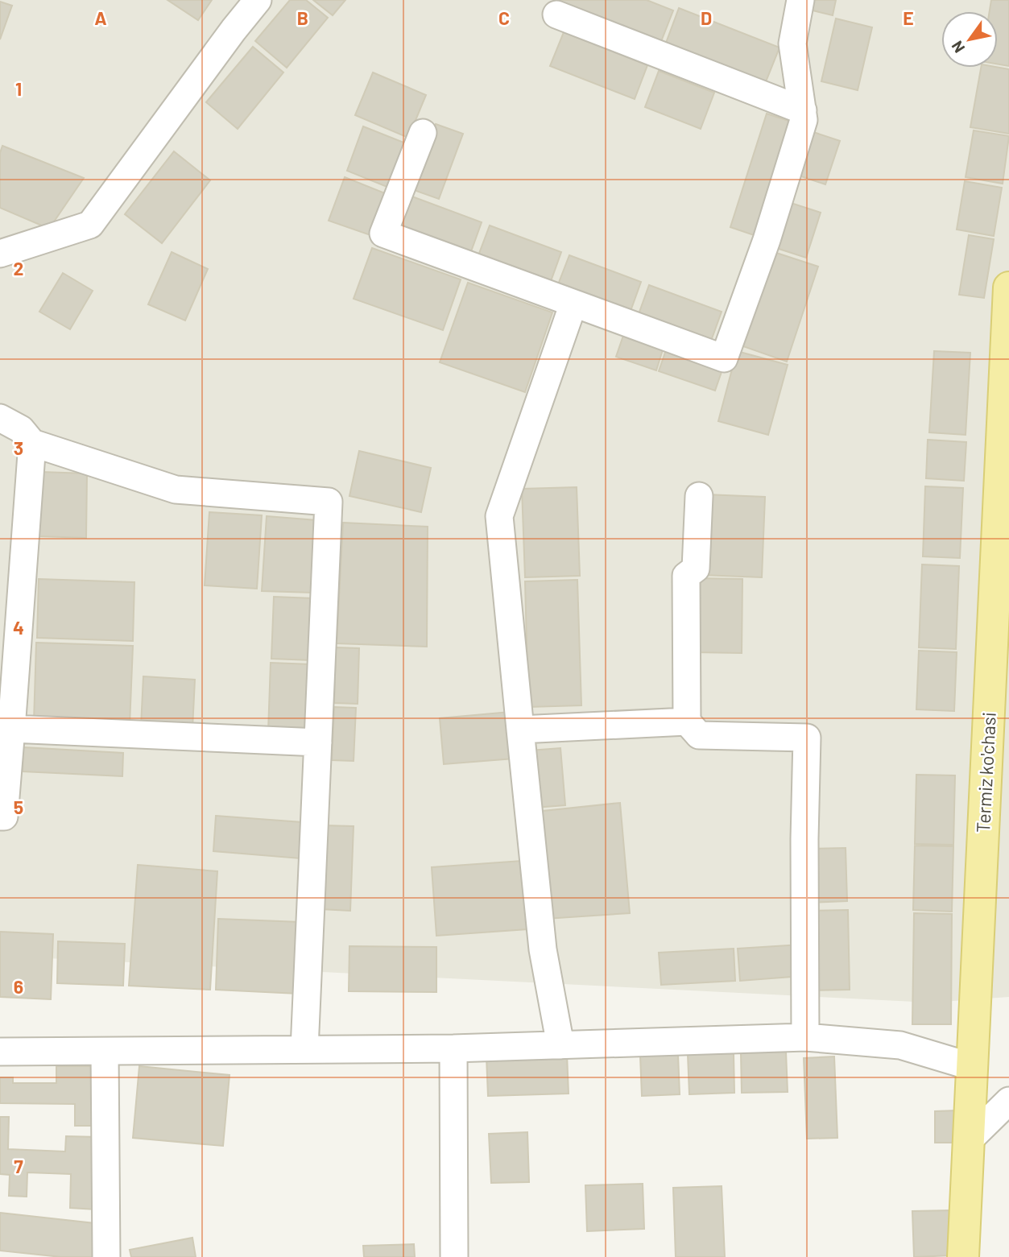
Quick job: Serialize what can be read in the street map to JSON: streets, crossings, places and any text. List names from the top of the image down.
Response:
{
  "streets": {
    "main road": ["Termiz ko'chasi"]
  },
  "north": "bottom left",
  "grid": {
    "columns": [
      "A",
      "B",
      "C",
      "D",
      "E"
    ],
    "rows": [
      "1",
      "2",
      "3",
      "4",
      "5",
      "6",
      "7"
    ]
  }
}
